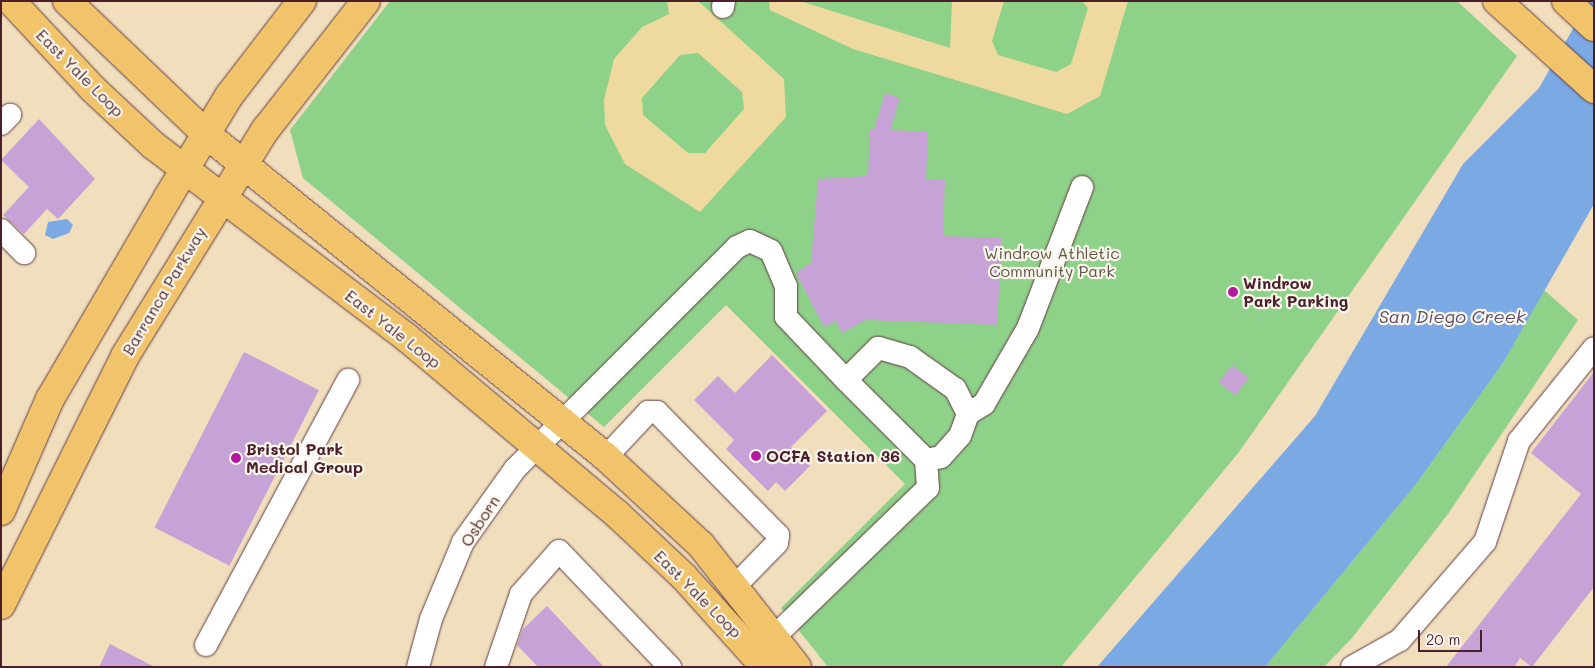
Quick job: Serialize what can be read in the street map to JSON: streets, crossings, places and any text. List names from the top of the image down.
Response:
{
  "streets": {
    "main road": ["East Yale Loop", "Barranca Parkway"],
    "street": ["Osborn"]
  },
  "crossings": [
    ["East Yale Loop", "Barranca Parkway"],
    ["East Yale Loop", "Osborn"]
  ],
  "water": ["San Diego Creek"],
  "parks": ["Windrow Athletic Community Park"],
  "places": ["Windrow Park Parking", "OCFA Station 36", "Bristol Park Medical Group"],
  "scale_bar": "20 m"
}
